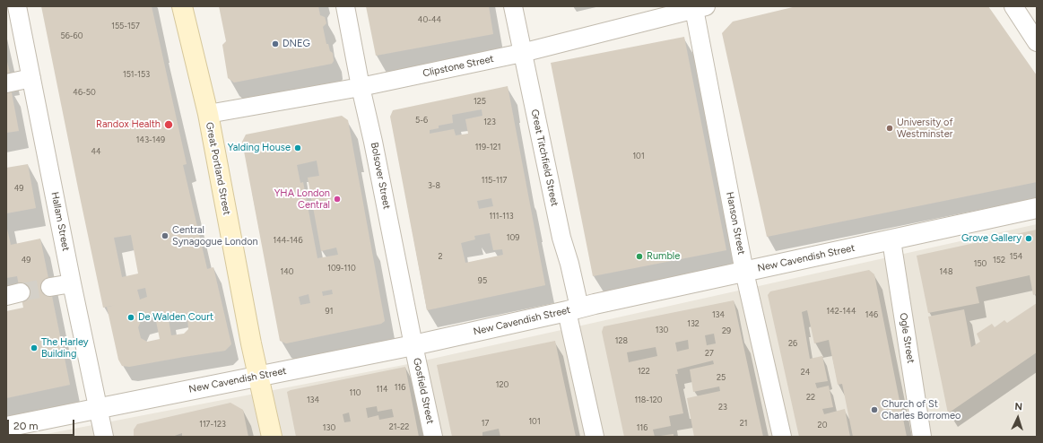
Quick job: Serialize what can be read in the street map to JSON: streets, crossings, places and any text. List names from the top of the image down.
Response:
{
  "streets": {
    "main road": ["Great Portland Street"],
    "street": [
      "Clipstone Street",
      "Great Titchfield Street",
      "Bolsover Street",
      "Hallam Street",
      "Hanson Street",
      "New Cavendish Street",
      "Ogle Street",
      "Gosfield Street"
    ]
  },
  "crossings": [
    ["Clipstone Street", "Great Titchfield Street"],
    ["Clipstone Street", "Great Portland Street"],
    ["Clipstone Street", "Bolsover Street"],
    ["Clipstone Street", "Hanson Street"],
    ["Great Titchfield Street", "New Cavendish Street"],
    ["Great Portland Street", "New Cavendish Street"],
    ["Bolsover Street", "New Cavendish Street"],
    ["Bolsover Street", "Gosfield Street"],
    ["Hallam Street", "New Cavendish Street"],
    ["Hanson Street", "New Cavendish Street"],
    ["New Cavendish Street", "Ogle Street"],
    ["New Cavendish Street", "Gosfield Street"]
  ],
  "places": [
    "DNEG",
    "Randox Health",
    "University of Westminster",
    "Yalding House",
    "YHA London Central",
    "Central Synagogue London",
    "Grove Gallery",
    "Rumble",
    "De Walden Court",
    "The Harley Building",
    "Church of St Charles Borromeo"
  ],
  "house_numbers": [
    "40-44",
    "155-157",
    "56-60",
    "151-153",
    "46-50",
    "125",
    "5-6",
    "123",
    "143-149",
    "119-121",
    "44",
    "101",
    "115-117",
    "3-8",
    "49",
    "111-113",
    "109",
    "144-146",
    "2",
    "154",
    "49",
    "152",
    "150",
    "109-110",
    "140",
    "148",
    "95",
    "91",
    "142-144",
    "134",
    "146",
    "132",
    "130",
    "29",
    "128",
    "26",
    "27",
    "122",
    "24",
    "25",
    "120",
    "116",
    "114",
    "110",
    "22",
    "134",
    "118-120",
    "23",
    "101",
    "17",
    "21",
    "117-123",
    "20",
    "21-22",
    "130",
    "116"
  ],
  "scale_bar": "20 m",
  "north": "top"
}
